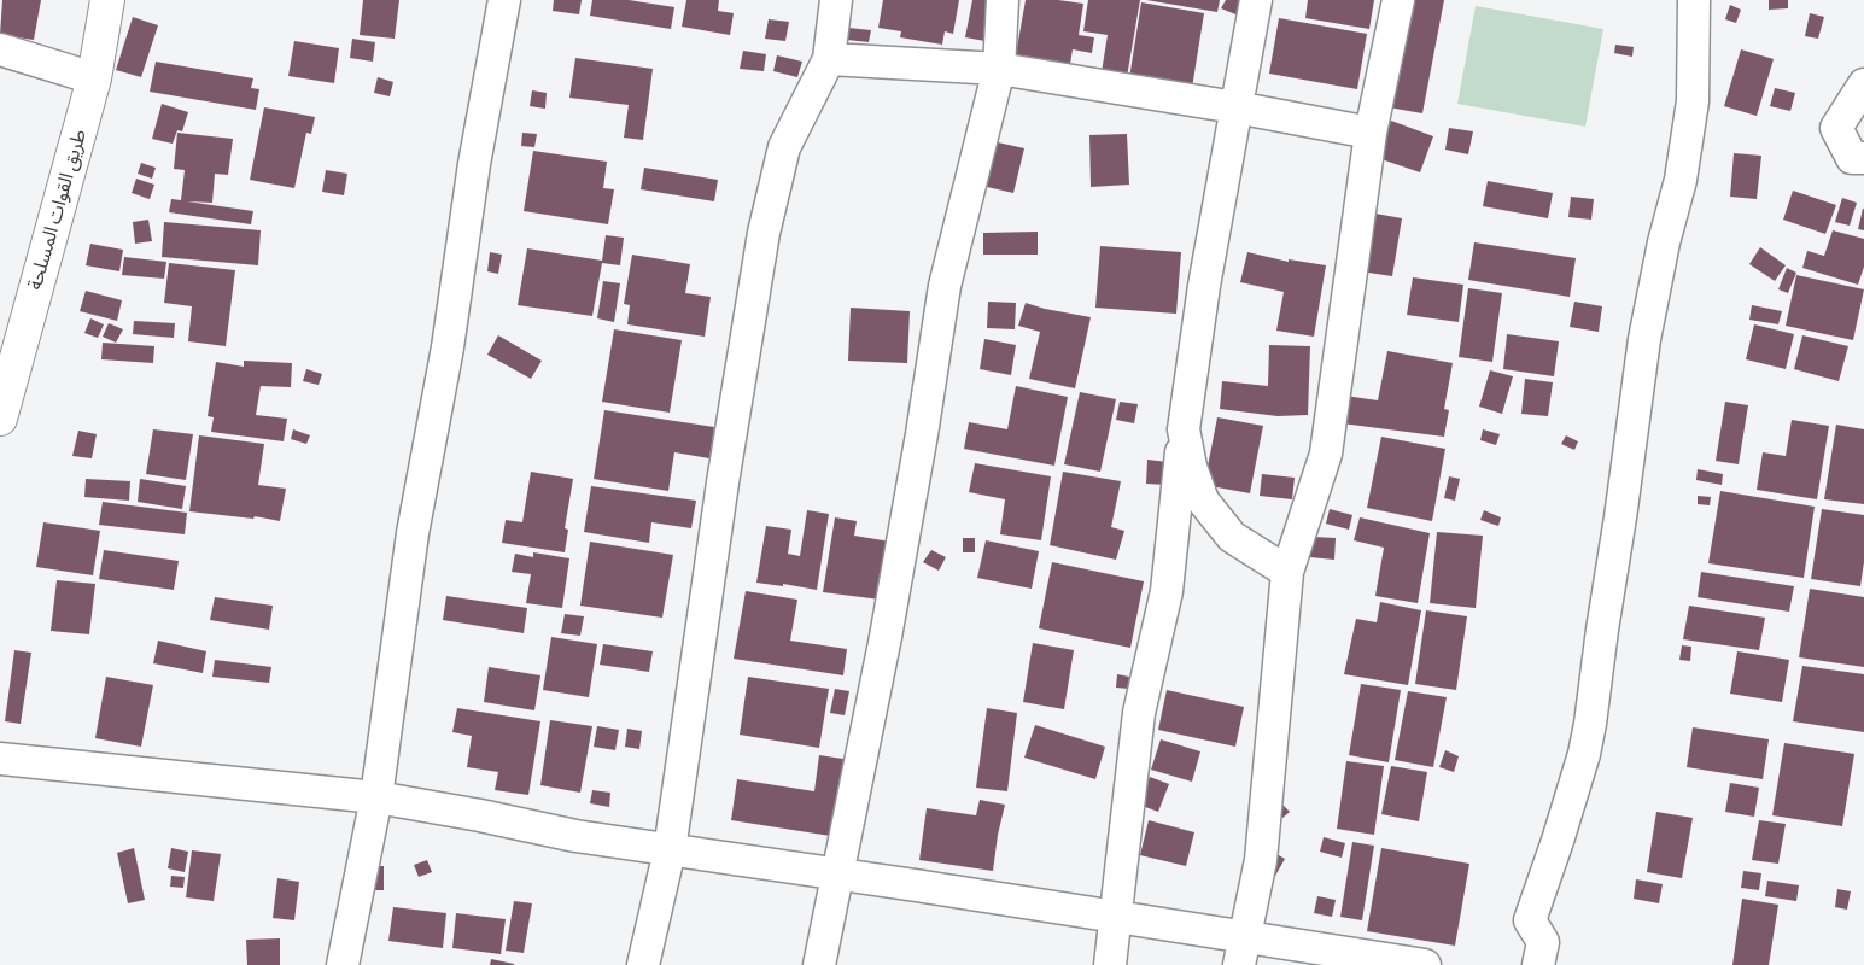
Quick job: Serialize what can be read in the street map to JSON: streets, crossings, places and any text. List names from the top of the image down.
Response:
{
  "streets": {
    "street": ["طريق القوات المسلحة"]
  }
}
